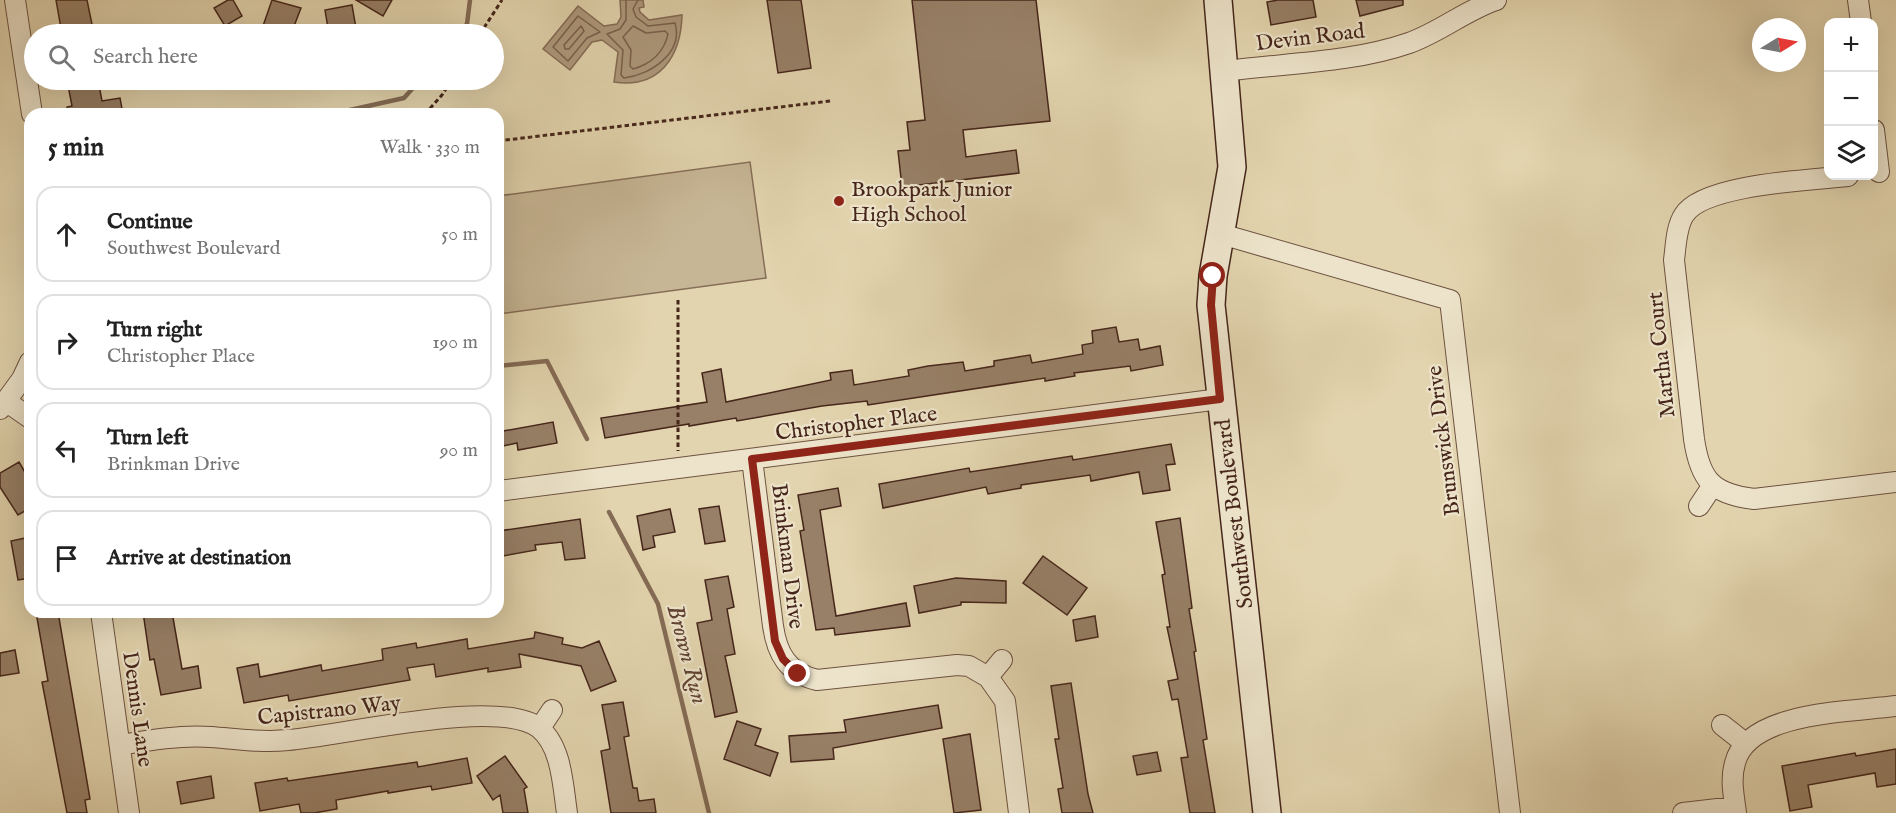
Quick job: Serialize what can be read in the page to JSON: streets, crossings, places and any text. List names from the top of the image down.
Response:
{
  "streets": {
    "street": [
      "Devin Road",
      "Martha Court",
      "Christopher Place",
      "Brunswick Drive",
      "Southwest Boulevard",
      "Brinkman Drive",
      "Dennis Lane",
      "Capistrano Way"
    ]
  },
  "crossings": [
    ["Devin Road", "Southwest Boulevard"],
    ["Christopher Place", "Southwest Boulevard"],
    ["Christopher Place", "Brinkman Drive"],
    ["Brunswick Drive", "Southwest Boulevard"],
    ["Dennis Lane", "Capistrano Way"]
  ],
  "water": ["Brown Run"],
  "places": ["Brookpark Junior High School"],
  "north": "right",
  "page": {
    "map_buttons": ["+", "−"],
    "search": "Search here",
    "heading": ["5 min", "Walk · 330 m"],
    "list": [
      ["Continue", "Southwest Boulevard", "50 m"],
      ["Turn right", "Christopher Place", "190 m"],
      ["Turn left", "Brinkman Drive", "90 m"],
      "Arrive at destination"
    ]
  }
}
